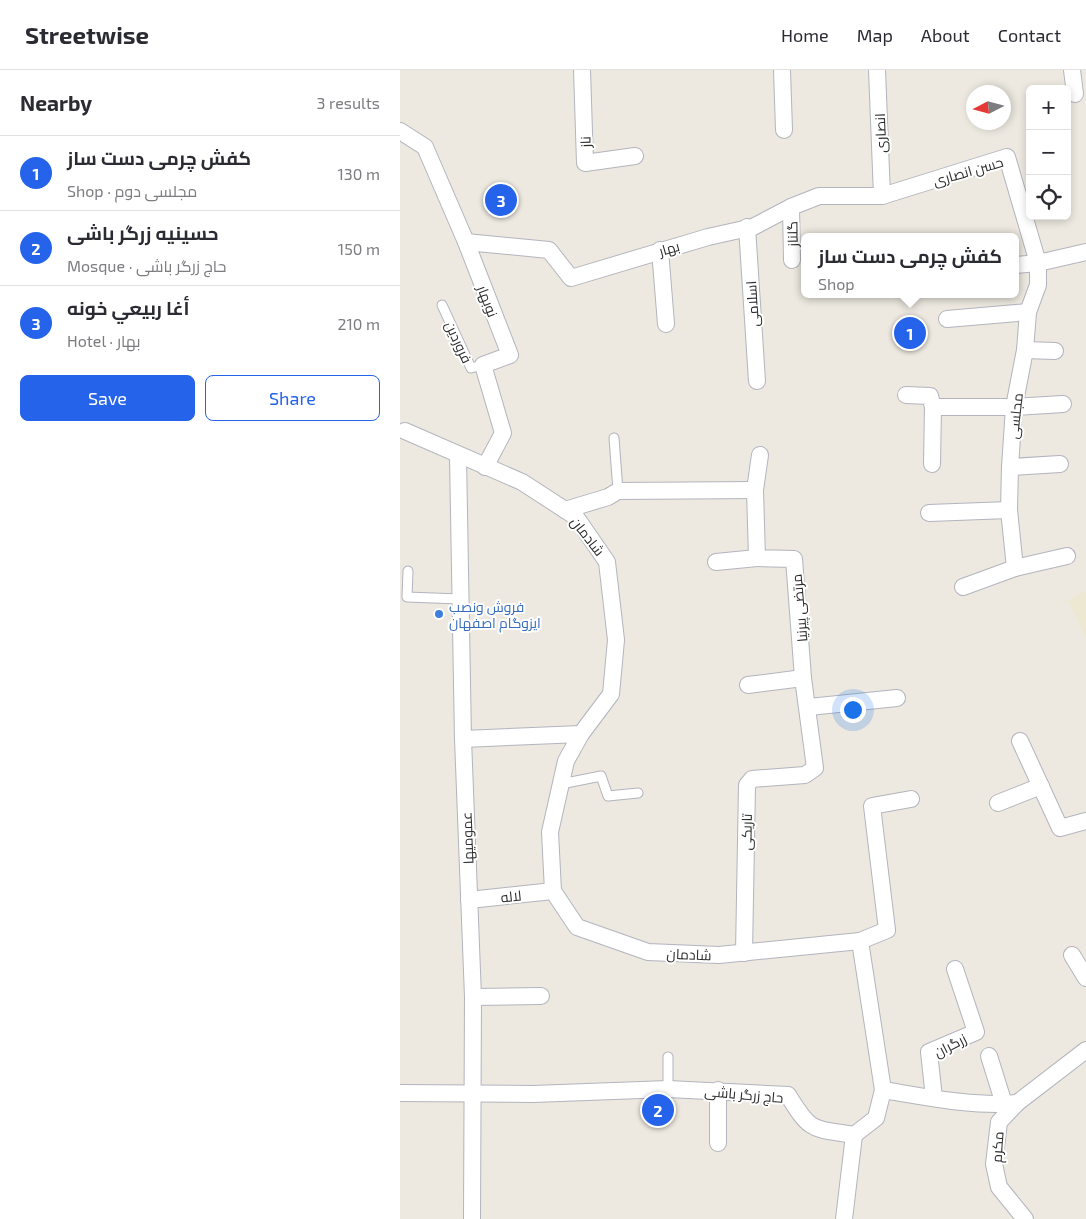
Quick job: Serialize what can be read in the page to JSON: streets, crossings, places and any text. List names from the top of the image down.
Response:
{
  "streets": {
    "street": [
      "انصاری",
      "ناز",
      "حسن انصاری",
      "گلناز",
      "بهار",
      "نوبهار",
      "اسلامی",
      "مجلسی",
      "شادمان",
      "مرتضی پیرنیا",
      "تاریکی",
      "عمومیها",
      "لاله",
      "زرگران",
      "حاج زرگر باشی",
      "مکرم"
    ],
    "lane": ["فروردین"]
  },
  "crossings": [
    ["انصاری", "حسن انصاری"],
    ["انصاری", "بهار"],
    ["حسن انصاری", "بهار"],
    ["حسن انصاری", "مجلسی"],
    ["گلناز", "بهار"],
    ["بهار", "نوبهار"],
    ["بهار", "اسلامی"],
    ["نوبهار", "فروردین"],
    ["شادمان", "تاریکی"],
    ["شادمان", "عمومیها"],
    ["شادمان", "لاله"],
    ["مرتضی پیرنیا", "تاریکی"],
    ["عمومیها", "لاله"],
    ["عمومیها", "حاج زرگر باشی"]
  ],
  "places": ["فروش ونصب ایزوگام اصفهان"],
  "north": "left",
  "page": {
    "header": "Streetwise",
    "nav": [
      "Home",
      "Map",
      "About",
      "Contact"
    ],
    "heading": ["Nearby", "3 results"],
    "map_buttons": ["+", "−"],
    "list": [
      {
        "mark": "1",
        "name": "کفش چرمی دست ساز",
        "note": "Shop · مجلسی دوم",
        "value": "130 m"
      },
      {
        "mark": "2",
        "name": "حسینیه زرگر باشی",
        "note": "Mosque · حاج زرگر باشی",
        "value": "150 m"
      },
      {
        "mark": "3",
        "name": "أغا ربيعي خونه",
        "note": "Hotel · بهار",
        "value": "210 m"
      }
    ],
    "pins": ["3", "1", "2"],
    "popup": ["کفش چرمی دست ساز", "Shop"],
    "buttons": ["Save", "Share"]
  }
}
